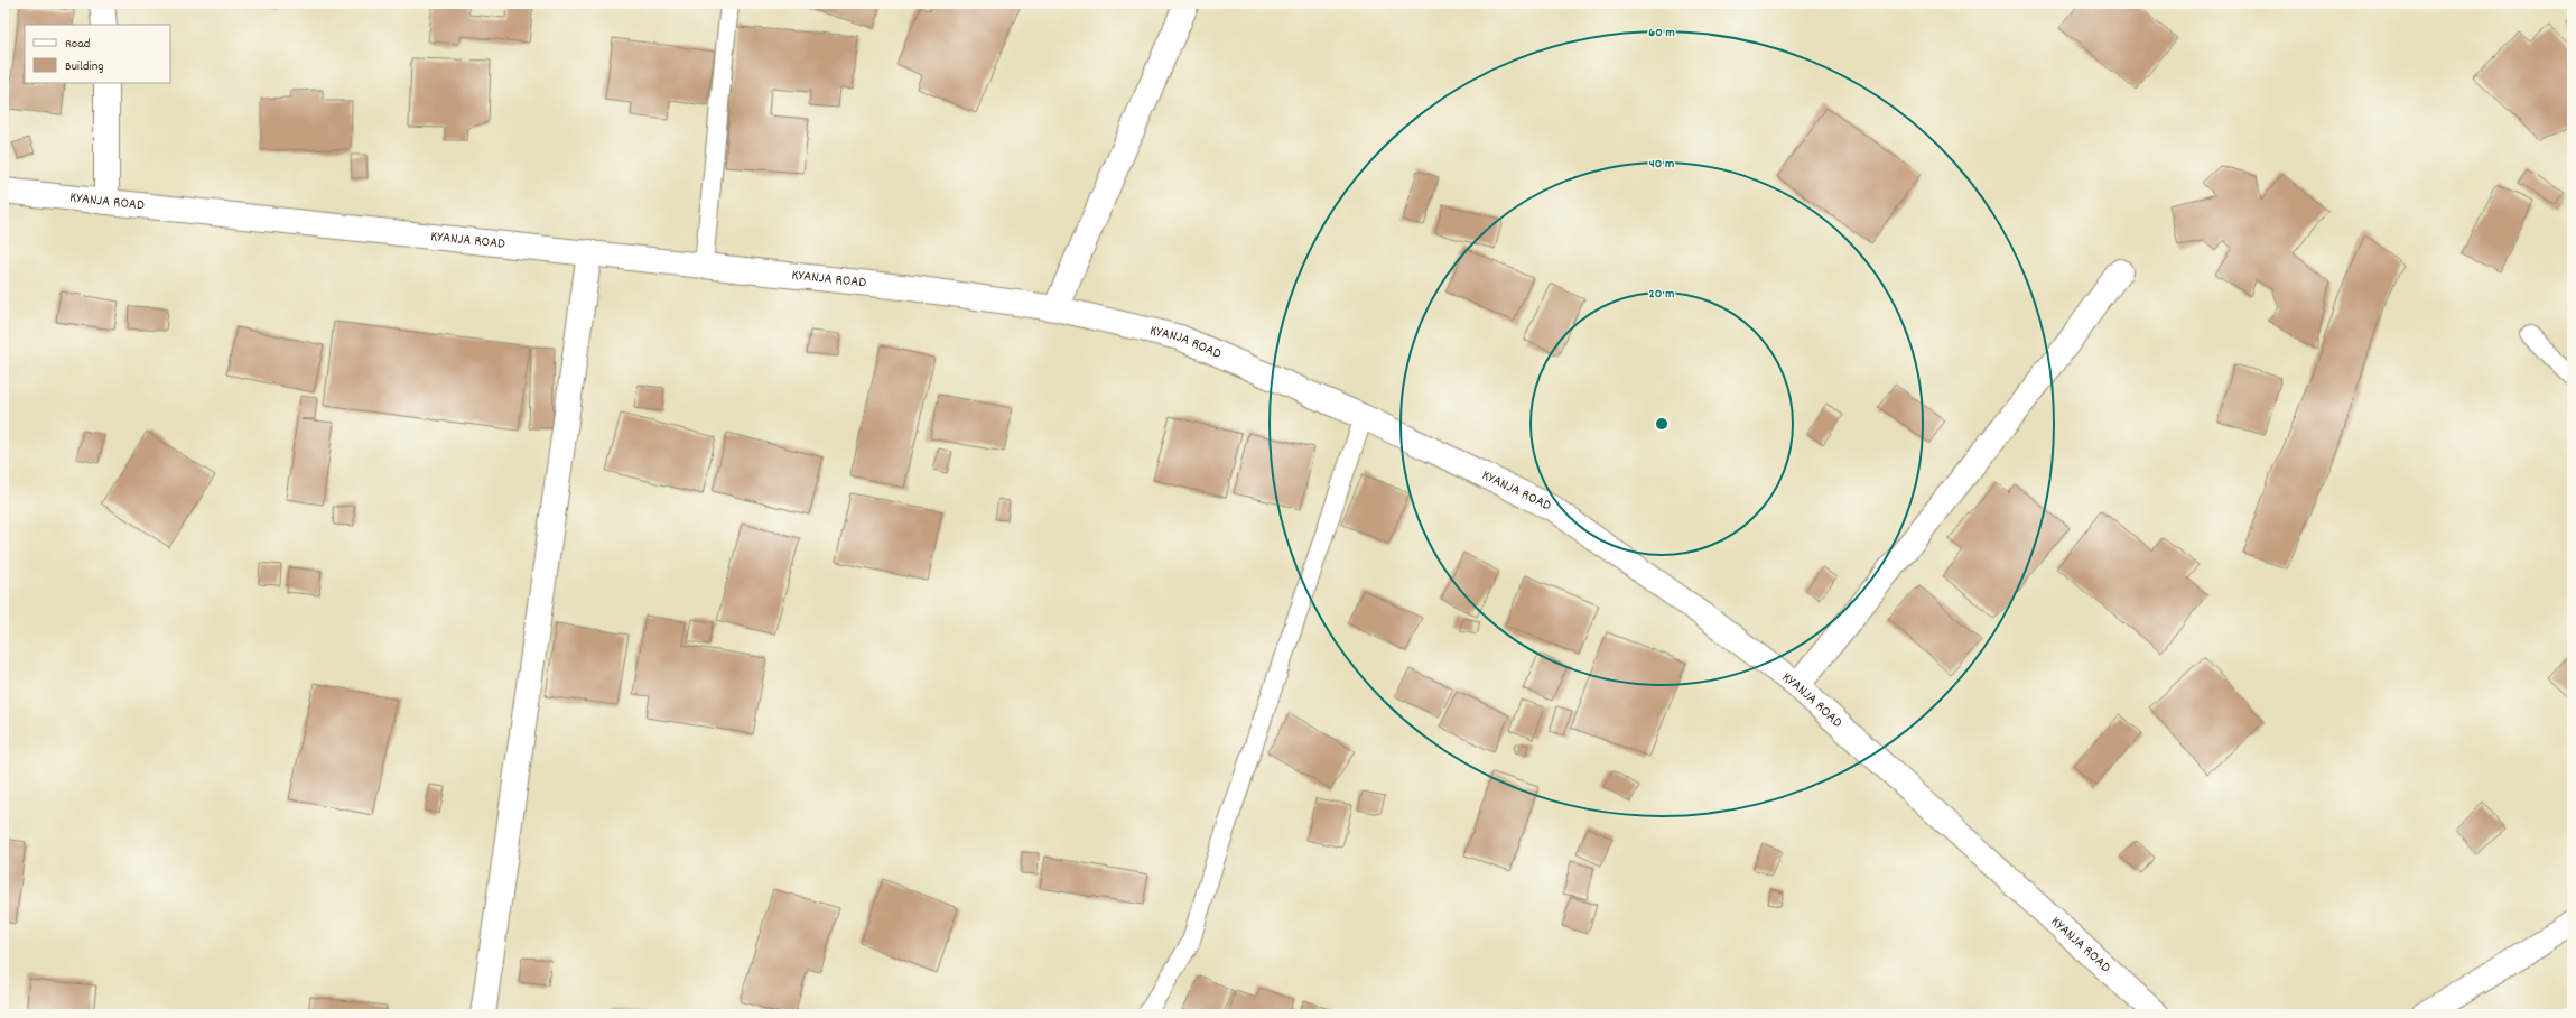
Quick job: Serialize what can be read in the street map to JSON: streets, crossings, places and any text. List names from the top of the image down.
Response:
{
  "streets": {
    "street": ["KYANJA ROAD"]
  },
  "legend": ["Road", "Building"],
  "rings": ["60 m", "40 m", "20 m"]
}
